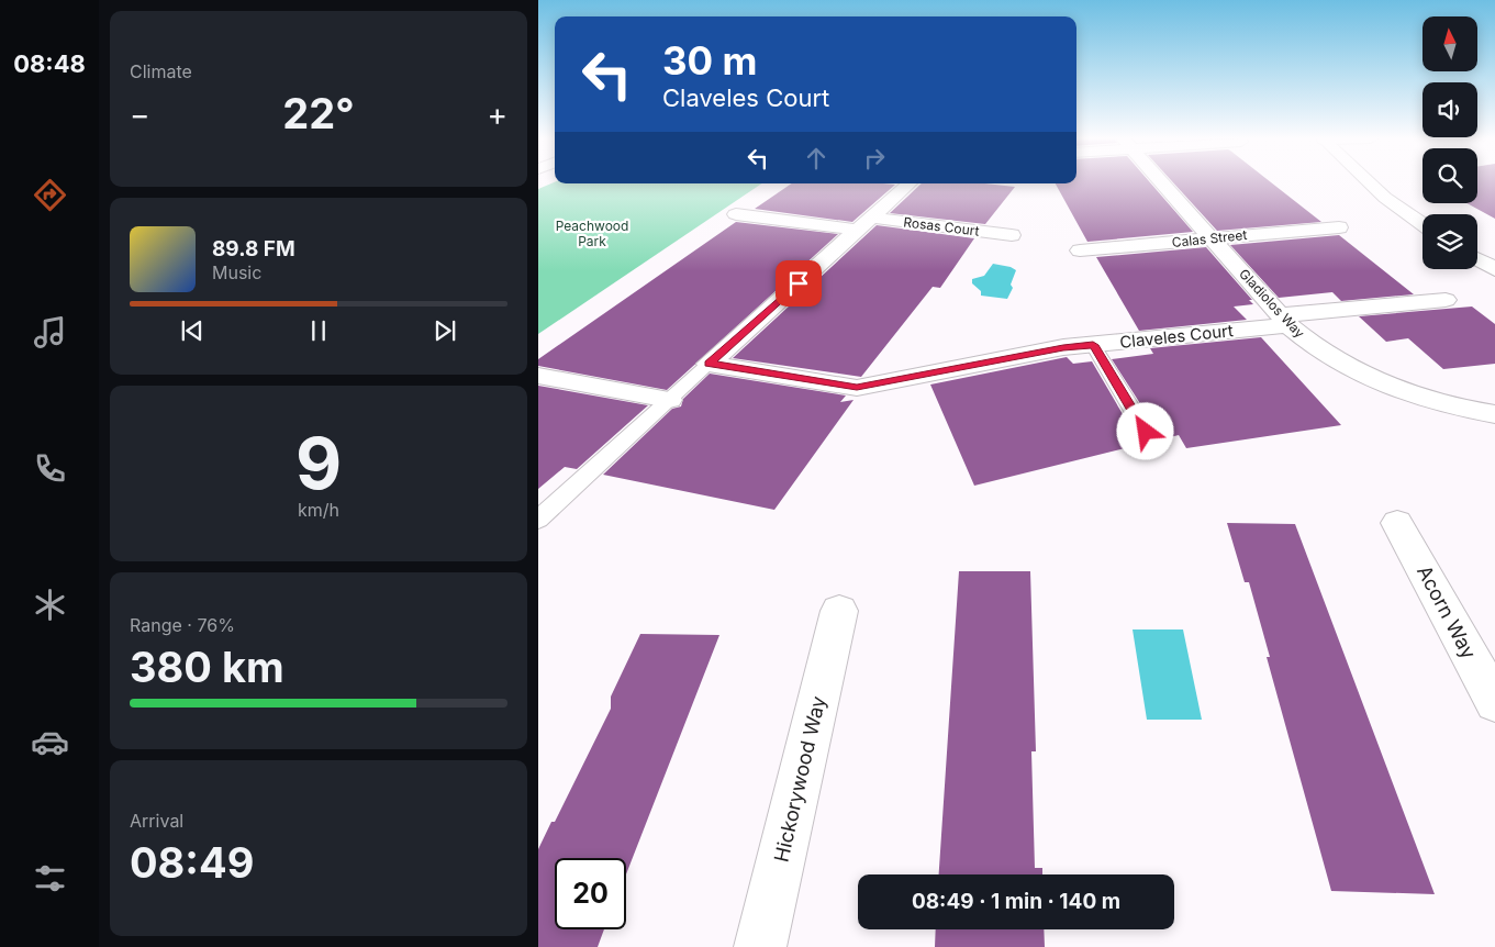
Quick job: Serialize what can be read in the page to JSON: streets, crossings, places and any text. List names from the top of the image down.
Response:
{
  "streets": {
    "street": [
      "Rosas Court",
      "Calas Street",
      "Gladiolos Way",
      "Claveles Court",
      "Acorn Way",
      "Hickorywood Way"
    ]
  },
  "crossings": [
    ["Calas Street", "Gladiolos Way"],
    ["Gladiolos Way", "Claveles Court"]
  ],
  "parks": ["Peachwood Park"],
  "north": "top",
  "page": {
    "tabs": "08:48",
    "tile": [
      "Climate",
      ["9", "km/h"],
      ["Range · 76%", "380 km"],
      ["Arrival", "08:49"]
    ],
    "turn": ["30 m", "Claveles Court"],
    "heat": ["−", "22°", "+"],
    "song": ["89.8 FM", "Music"],
    "limit": "20",
    "trip": "08:49 · 1 min · 140 m"
  }
}
